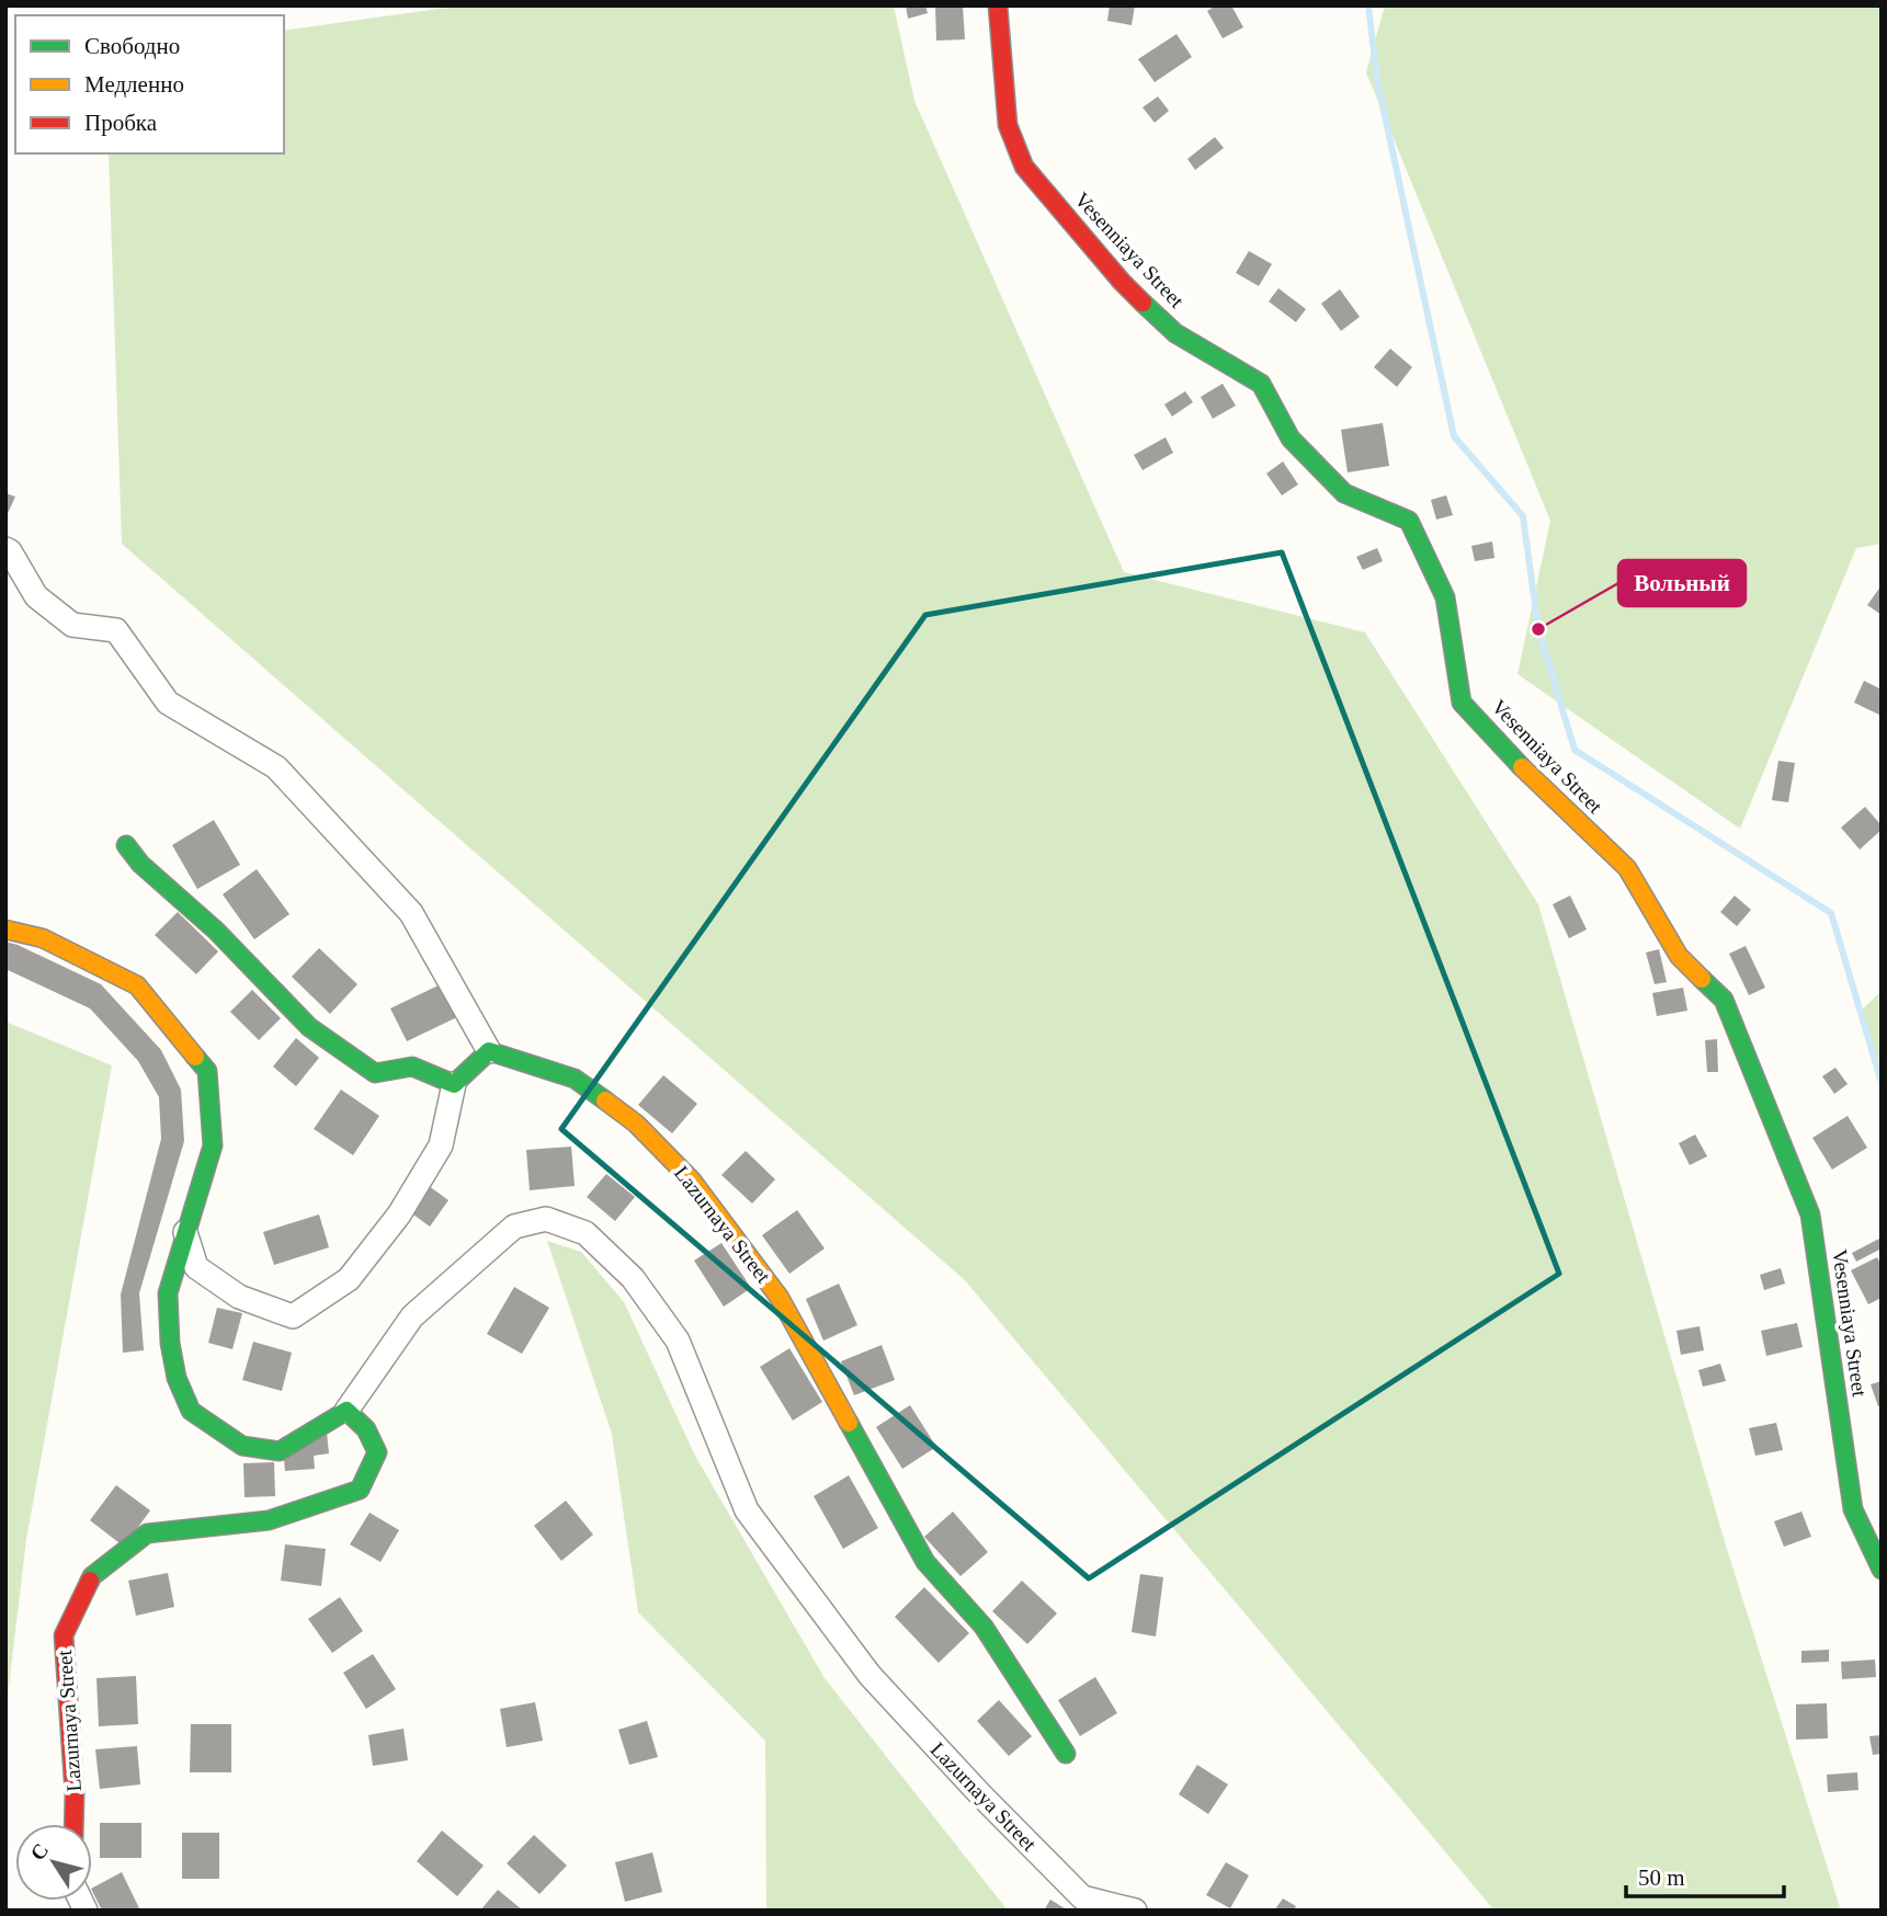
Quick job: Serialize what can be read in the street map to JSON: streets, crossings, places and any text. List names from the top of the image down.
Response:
{
  "streets": {
    "street": ["Vesenniaya Street", "Lazurnaya Street"]
  },
  "places": ["Вольный"],
  "legend": ["Свободно", "Медленно", "Пробка"],
  "scale_bar": "50 m",
  "north": "top left"
}
